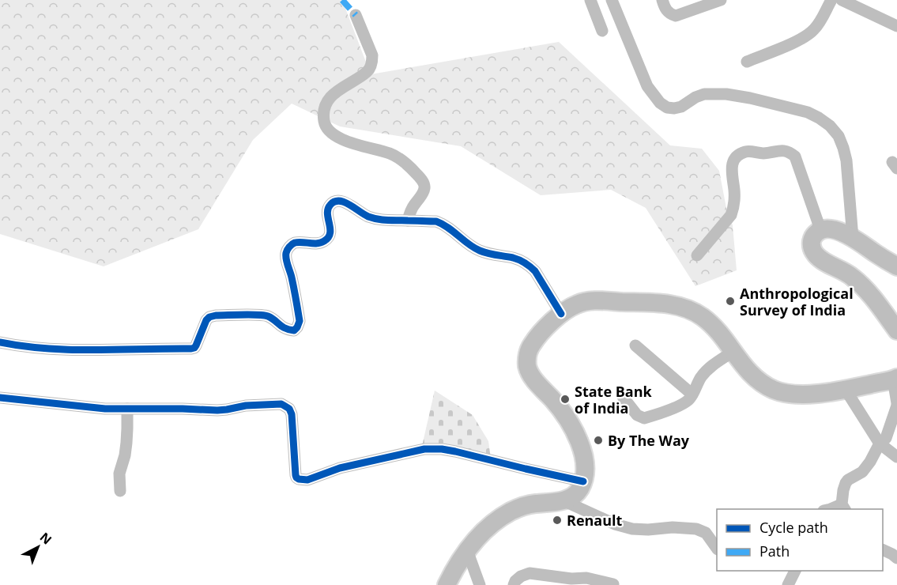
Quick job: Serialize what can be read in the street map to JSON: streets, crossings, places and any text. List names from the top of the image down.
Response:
{
  "places": [
    "Anthropological Survey of India",
    "State Bank of India",
    "By The Way",
    "Renault"
  ],
  "legend": ["Cycle path", "Path"],
  "north": "top right"
}
